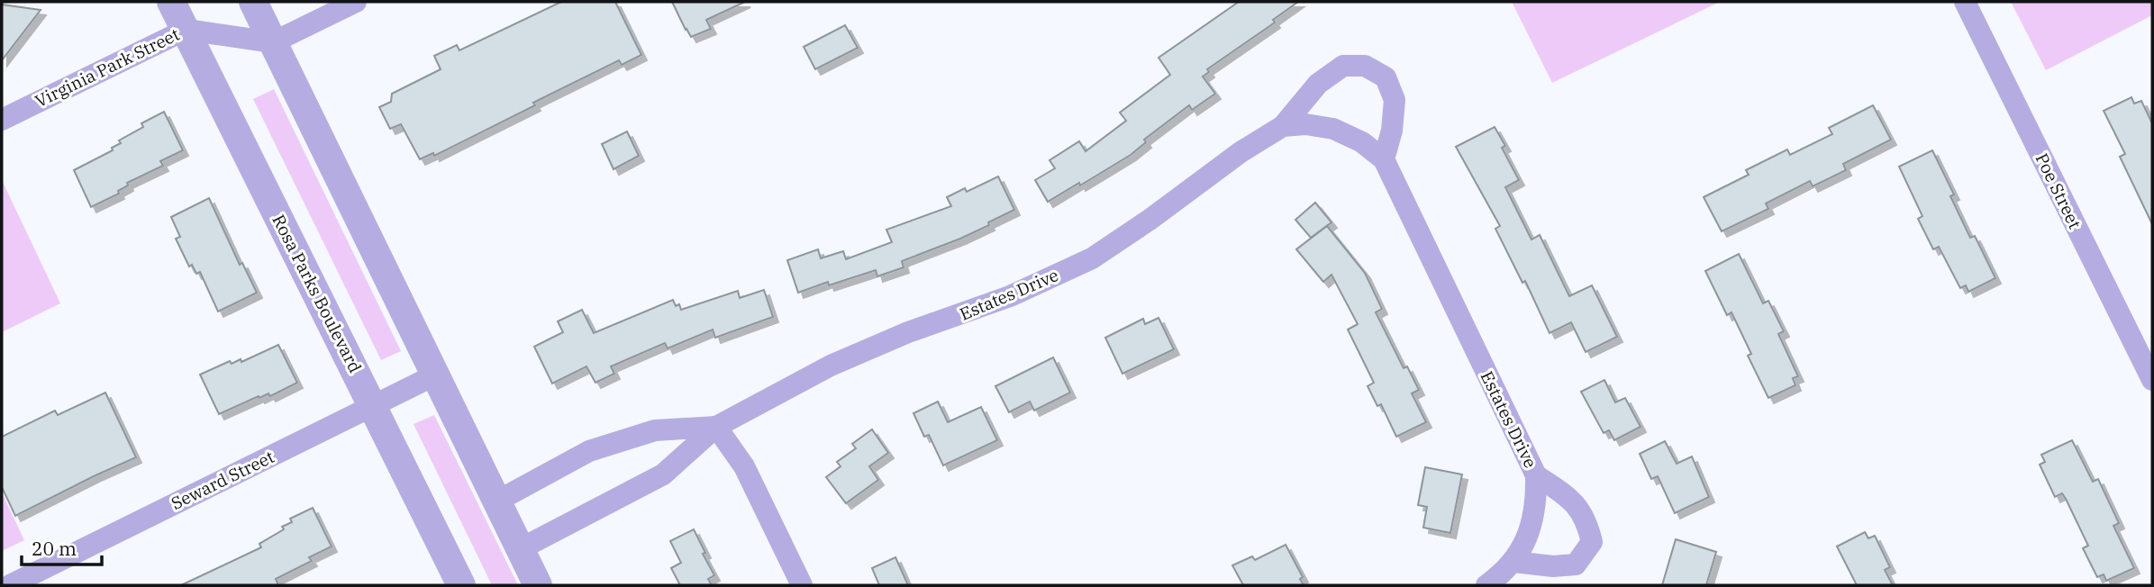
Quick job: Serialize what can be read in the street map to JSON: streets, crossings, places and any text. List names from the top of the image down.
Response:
{
  "streets": {
    "street": [
      "Virginia Park Street",
      "Poe Street",
      "Rosa Parks Boulevard",
      "Estates Drive",
      "Seward Street"
    ]
  },
  "crossings": [
    ["Virginia Park Street", "Rosa Parks Boulevard"],
    ["Rosa Parks Boulevard", "Seward Street"]
  ],
  "scale_bar": "20 m"
}
